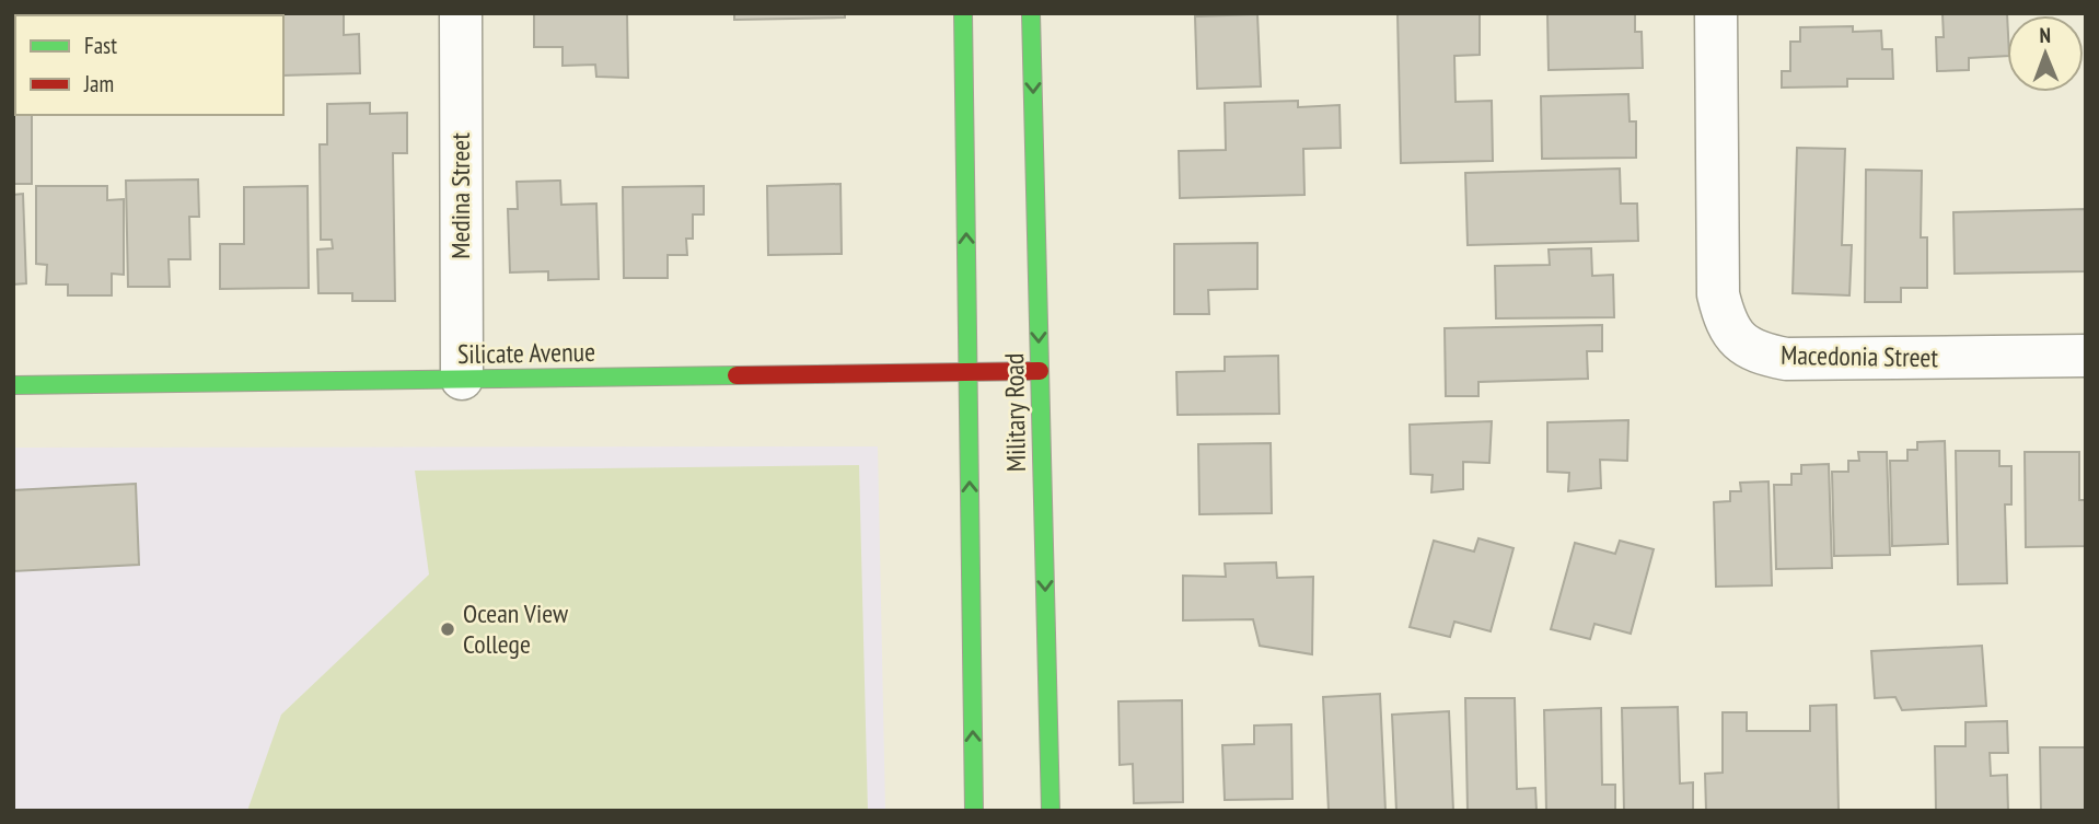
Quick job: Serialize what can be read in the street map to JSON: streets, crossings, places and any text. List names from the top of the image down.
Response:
{
  "streets": {
    "street": [
      "Medina Street",
      "Silicate Avenue",
      "Macedonia Street",
      "Military Road"
    ]
  },
  "crossings": [
    ["Medina Street", "Silicate Avenue"],
    ["Silicate Avenue", "Military Road"]
  ],
  "places": ["Ocean View College"],
  "legend": ["Fast", "Jam"],
  "north": "top"
}
